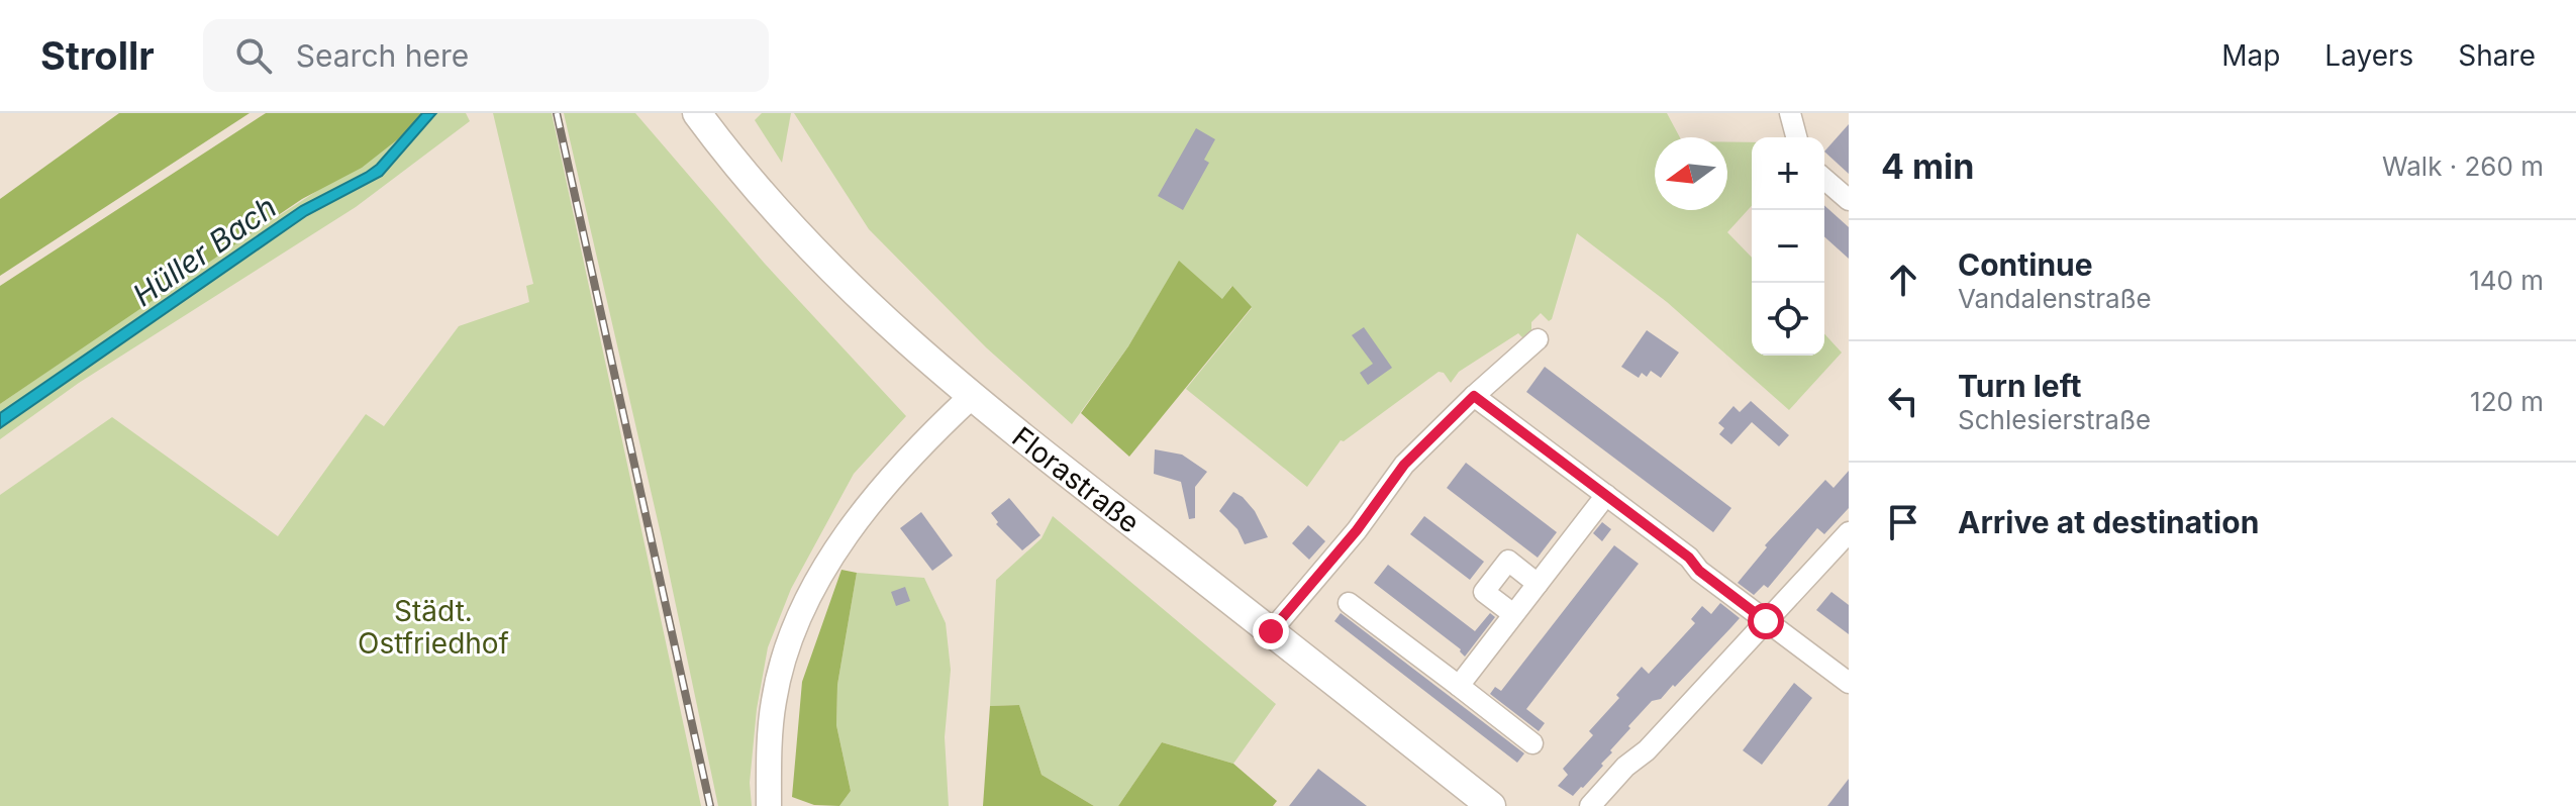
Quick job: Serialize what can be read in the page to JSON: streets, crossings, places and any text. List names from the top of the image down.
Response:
{
  "streets": {
    "main road": ["Florastraße"]
  },
  "water": ["Hüller Bach"],
  "parks": ["Städt. Ostfriedhof"],
  "north": "left",
  "page": {
    "header": "Strollr",
    "search": "Search here",
    "nav": ["Map", "Layers", "Share"],
    "heading": ["4 min", "Walk · 260 m"],
    "map_buttons": ["+", "−"],
    "list": [
      ["Continue", "Vandalenstraße", "140 m"],
      ["Turn left", "Schlesierstraße", "120 m"],
      "Arrive at destination"
    ]
  }
}
